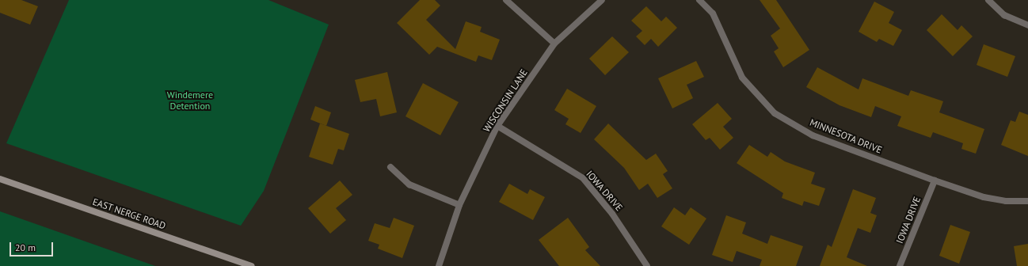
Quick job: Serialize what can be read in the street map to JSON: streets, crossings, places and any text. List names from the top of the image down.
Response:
{
  "streets": {
    "main road": ["EAST NERGE ROAD"],
    "street": ["WISCONSIN LANE", "MINNESOTA DRIVE", "IOWA DRIVE"]
  },
  "crossings": [
    ["WISCONSIN LANE", "IOWA DRIVE"],
    ["MINNESOTA DRIVE", "IOWA DRIVE"]
  ],
  "parks": ["Windemere Detention"],
  "scale_bar": "20 m"
}
